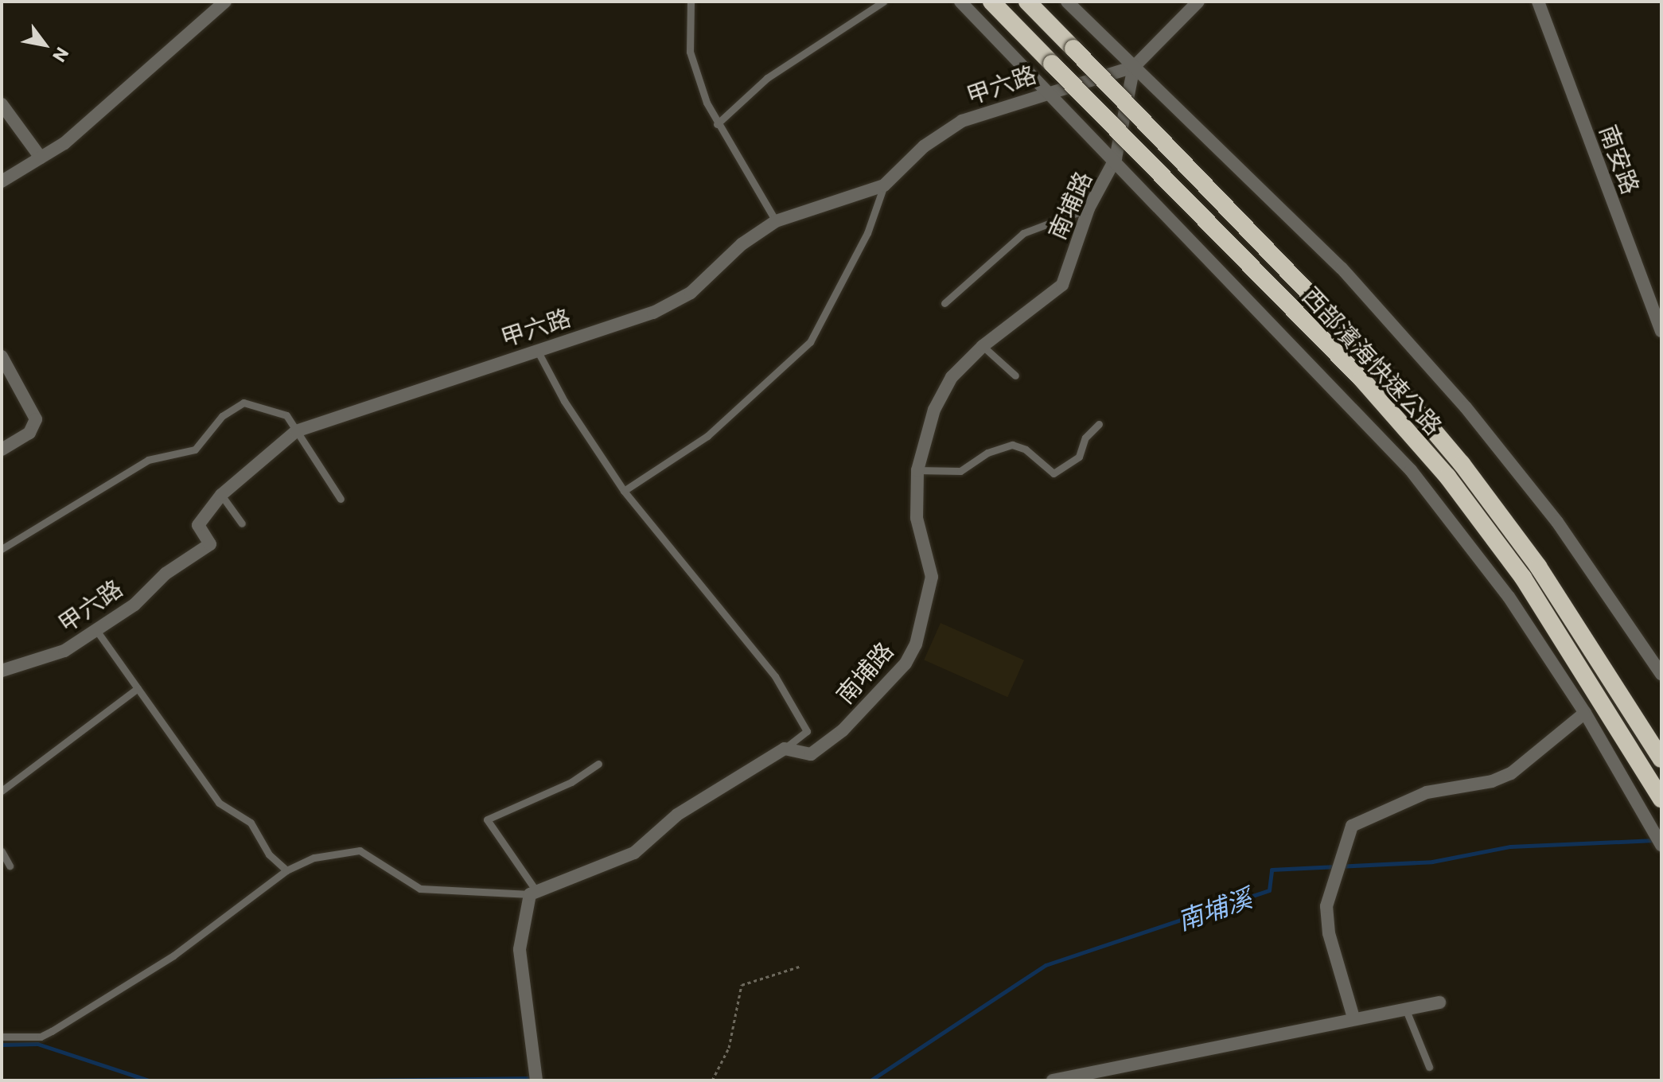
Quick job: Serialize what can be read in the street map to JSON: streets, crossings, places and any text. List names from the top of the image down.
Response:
{
  "streets": {
    "highway": ["西部濱海快速公路"],
    "street": ["甲六路", "南安路", "南埔路"]
  },
  "crossings": [
    ["甲六路", "南埔路"]
  ],
  "water": ["南埔溪"],
  "north": "bottom right"
}
